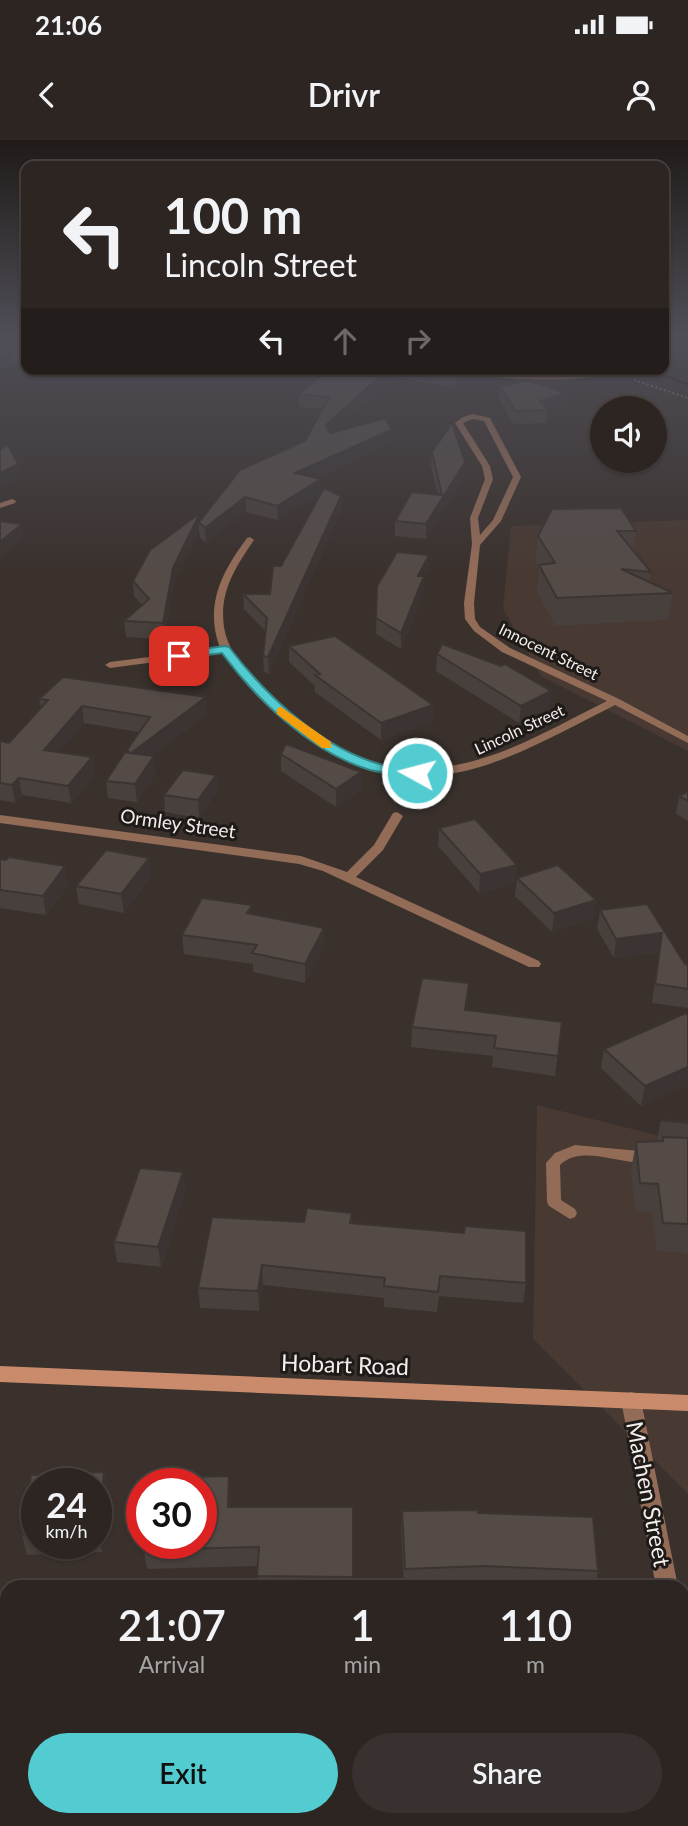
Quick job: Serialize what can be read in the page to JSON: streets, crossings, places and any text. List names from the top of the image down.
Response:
{
  "streets": {
    "main road": ["Hobart Road"],
    "street": [
      "Innocent Street",
      "Lincoln Street",
      "Ormley Street",
      "Machen Street"
    ]
  },
  "crossings": [
    ["Innocent Street", "Lincoln Street"],
    ["Hobart Road", "Machen Street"]
  ],
  "page": {
    "status": "21:06",
    "header": "Drivr",
    "turn": ["100 m", "Lincoln Street"],
    "speed": "24 km/h",
    "limit": "30",
    "eta": [
      "21:07",
      "Arrival",
      "1",
      "min",
      "110",
      "m"
    ],
    "buttons": ["Exit", "Share"]
  }
}
